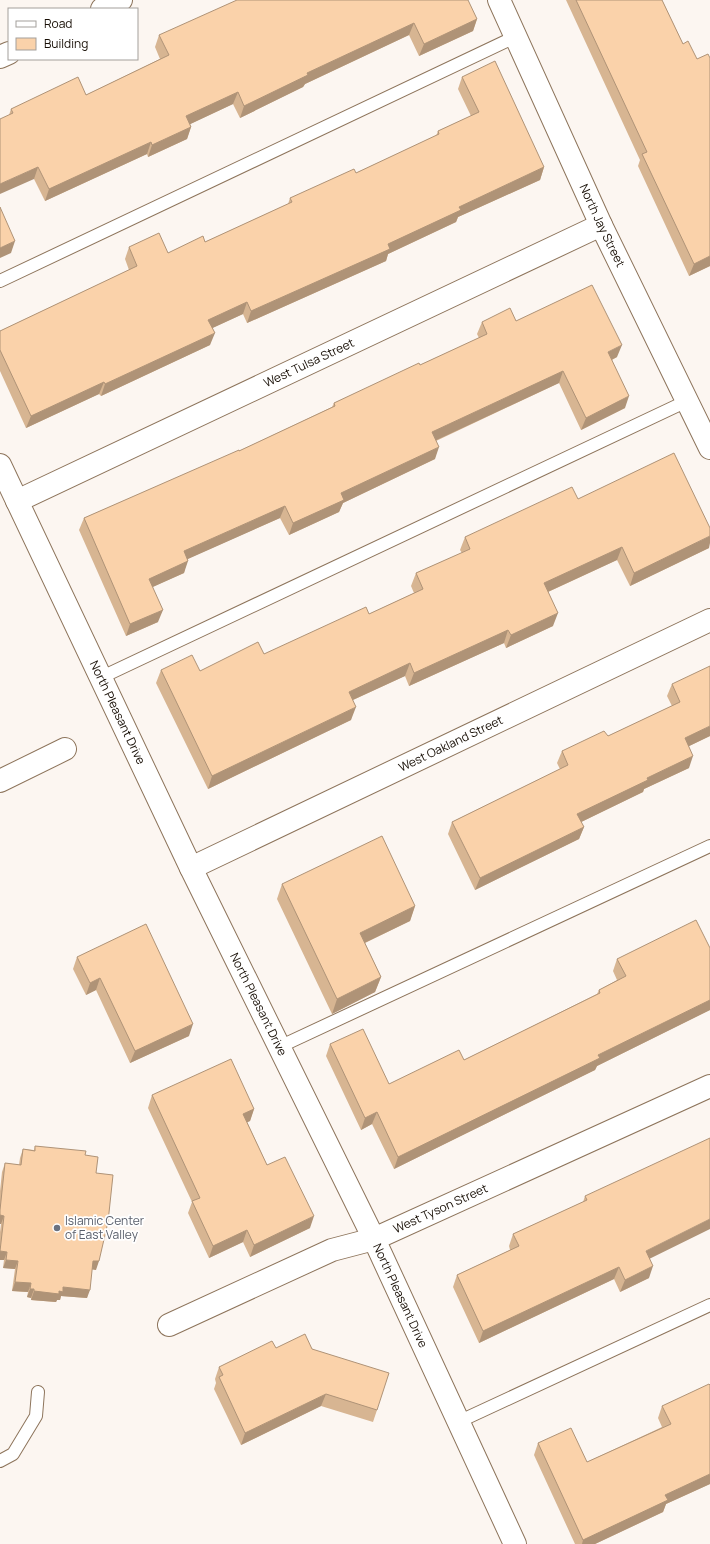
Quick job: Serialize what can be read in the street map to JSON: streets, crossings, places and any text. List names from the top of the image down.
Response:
{
  "streets": {
    "street": [
      "North Jay Street",
      "West Tulsa Street",
      "North Pleasant Drive",
      "West Oakland Street",
      "West Tyson Street"
    ]
  },
  "crossings": [
    ["North Jay Street", "West Tulsa Street"],
    ["West Tulsa Street", "North Pleasant Drive"],
    ["North Pleasant Drive", "West Oakland Street"],
    ["North Pleasant Drive", "West Tyson Street"]
  ],
  "places": ["Islamic Center of East Valley"],
  "legend": ["Road", "Building"]
}
